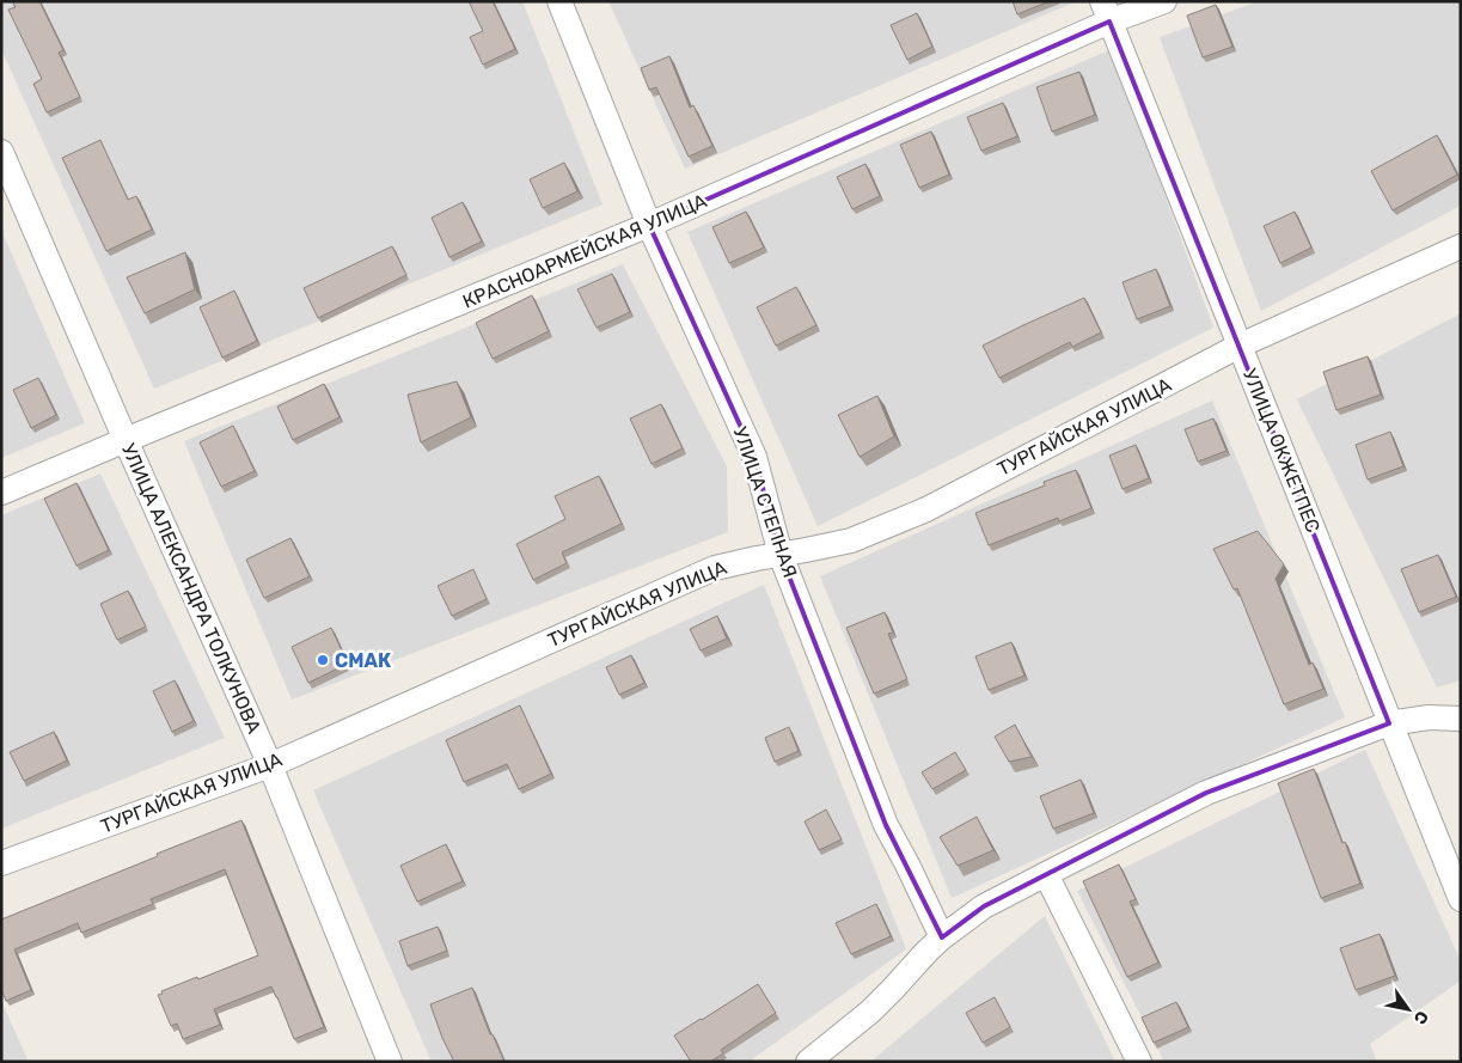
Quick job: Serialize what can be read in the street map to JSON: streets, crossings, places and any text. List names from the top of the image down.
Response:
{
  "streets": {
    "street": [
      "КРАСНОАРМЕЙСКАЯ УЛИЦА",
      "ТУРГАЙСКАЯ УЛИЦА",
      "УЛИЦА ОКЖЕТПЕС",
      "УЛИЦА СТЕПНАЯ",
      "УЛИЦА АЛЕКСАНДРА ТОЛКУНОВА"
    ]
  },
  "crossings": [
    ["КРАСНОАРМЕЙСКАЯ УЛИЦА", "УЛИЦА ОКЖЕТПЕС"],
    ["КРАСНОАРМЕЙСКАЯ УЛИЦА", "УЛИЦА СТЕПНАЯ"],
    ["КРАСНОАРМЕЙСКАЯ УЛИЦА", "УЛИЦА АЛЕКСАНДРА ТОЛКУНОВА"],
    ["ТУРГАЙСКАЯ УЛИЦА", "УЛИЦА ОКЖЕТПЕС"],
    ["ТУРГАЙСКАЯ УЛИЦА", "УЛИЦА СТЕПНАЯ"],
    ["ТУРГАЙСКАЯ УЛИЦА", "УЛИЦА АЛЕКСАНДРА ТОЛКУНОВА"]
  ],
  "places": ["СМАК"],
  "north": "bottom right"
}
